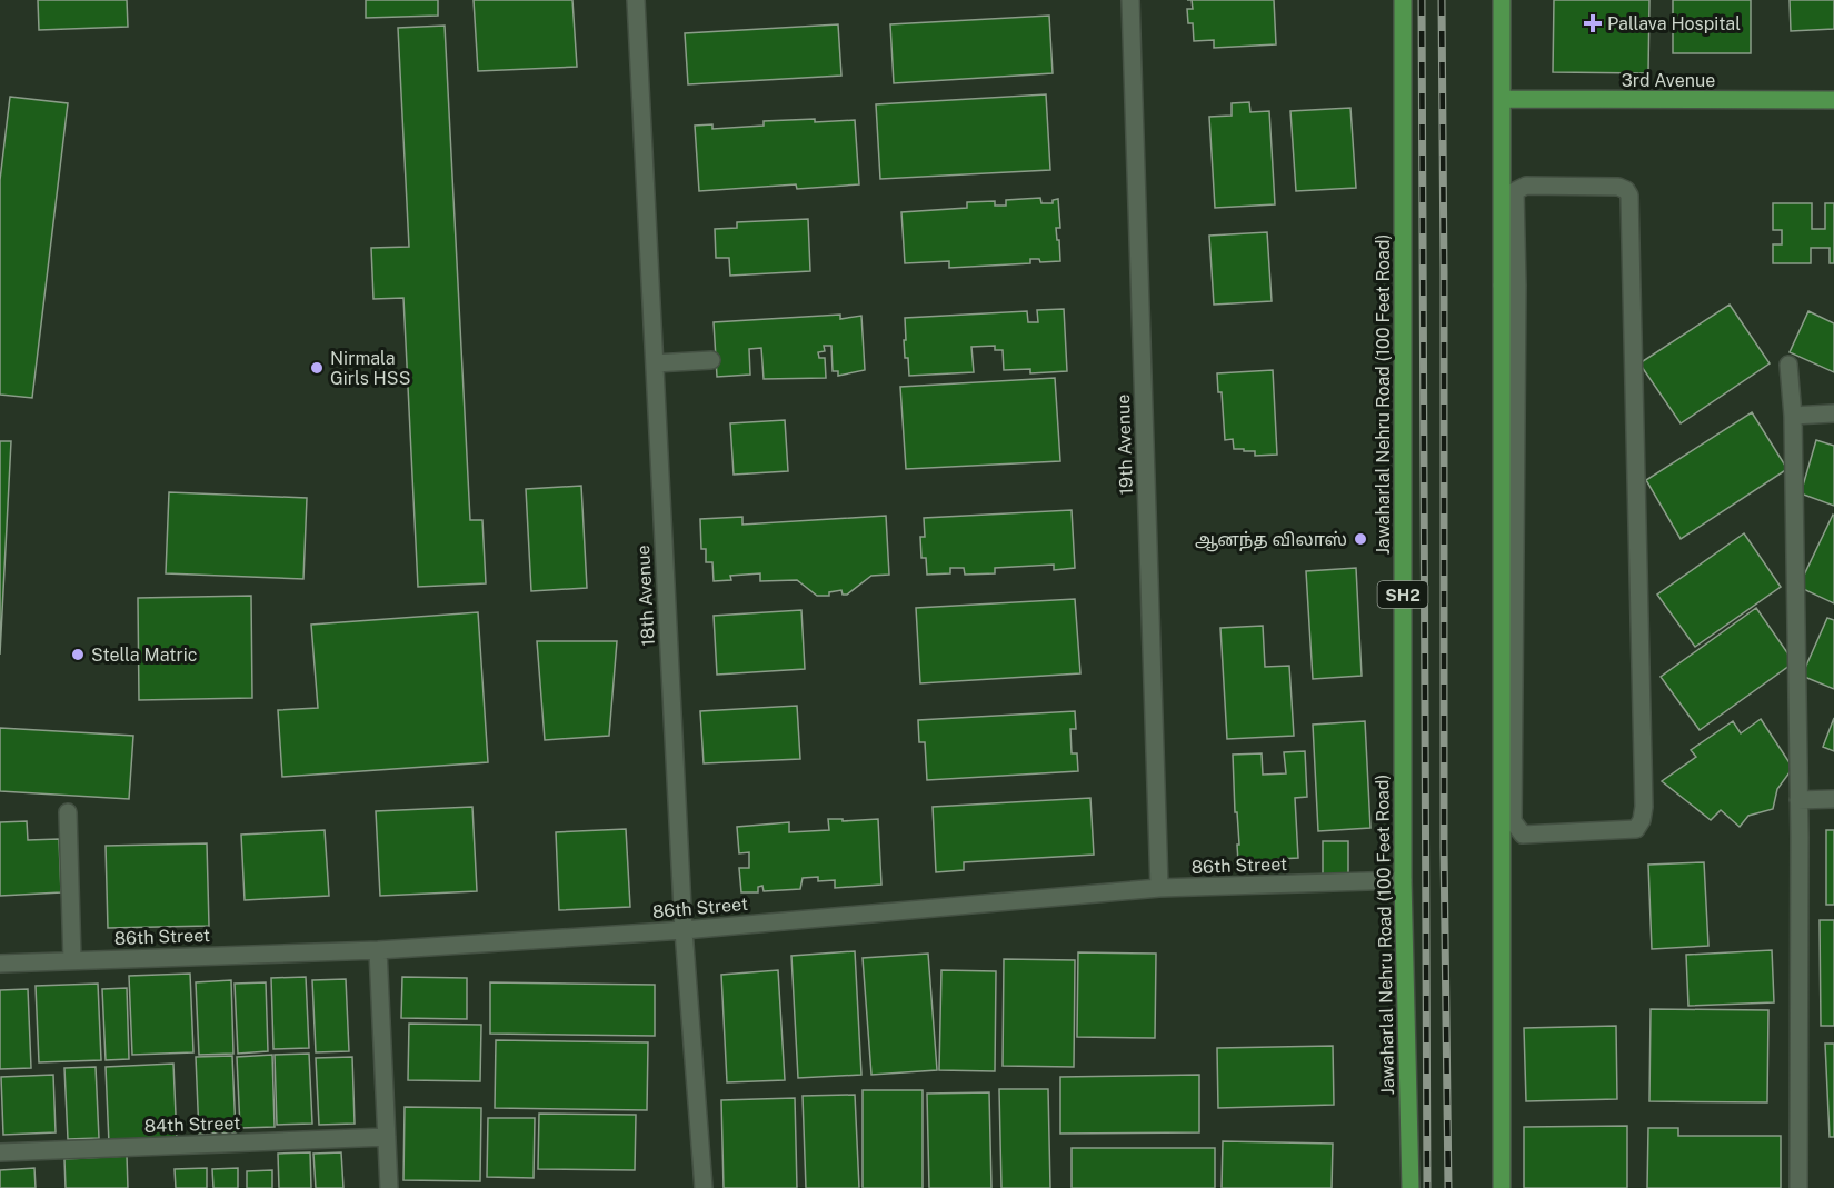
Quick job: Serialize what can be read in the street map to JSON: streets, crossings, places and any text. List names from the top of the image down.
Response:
{
  "streets": {
    "main road": ["3rd Avenue", "Jawaharlal Nehru Road (100 Feet Road)", "SH2"],
    "street": [
      "19th Avenue",
      "18th Avenue",
      "86th Street",
      "84th Street"
    ]
  },
  "crossings": [
    ["Jawaharlal Nehru Road (100 Feet Road)", "86th Street"],
    ["19th Avenue", "86th Street"],
    ["18th Avenue", "86th Street"]
  ],
  "places": {
    "health": ["Pallava Hospital"],
    "other": ["Nirmala Girls HSS", "ஆனந்த விலாஸ்", "Stella Matric"]
  }
}
